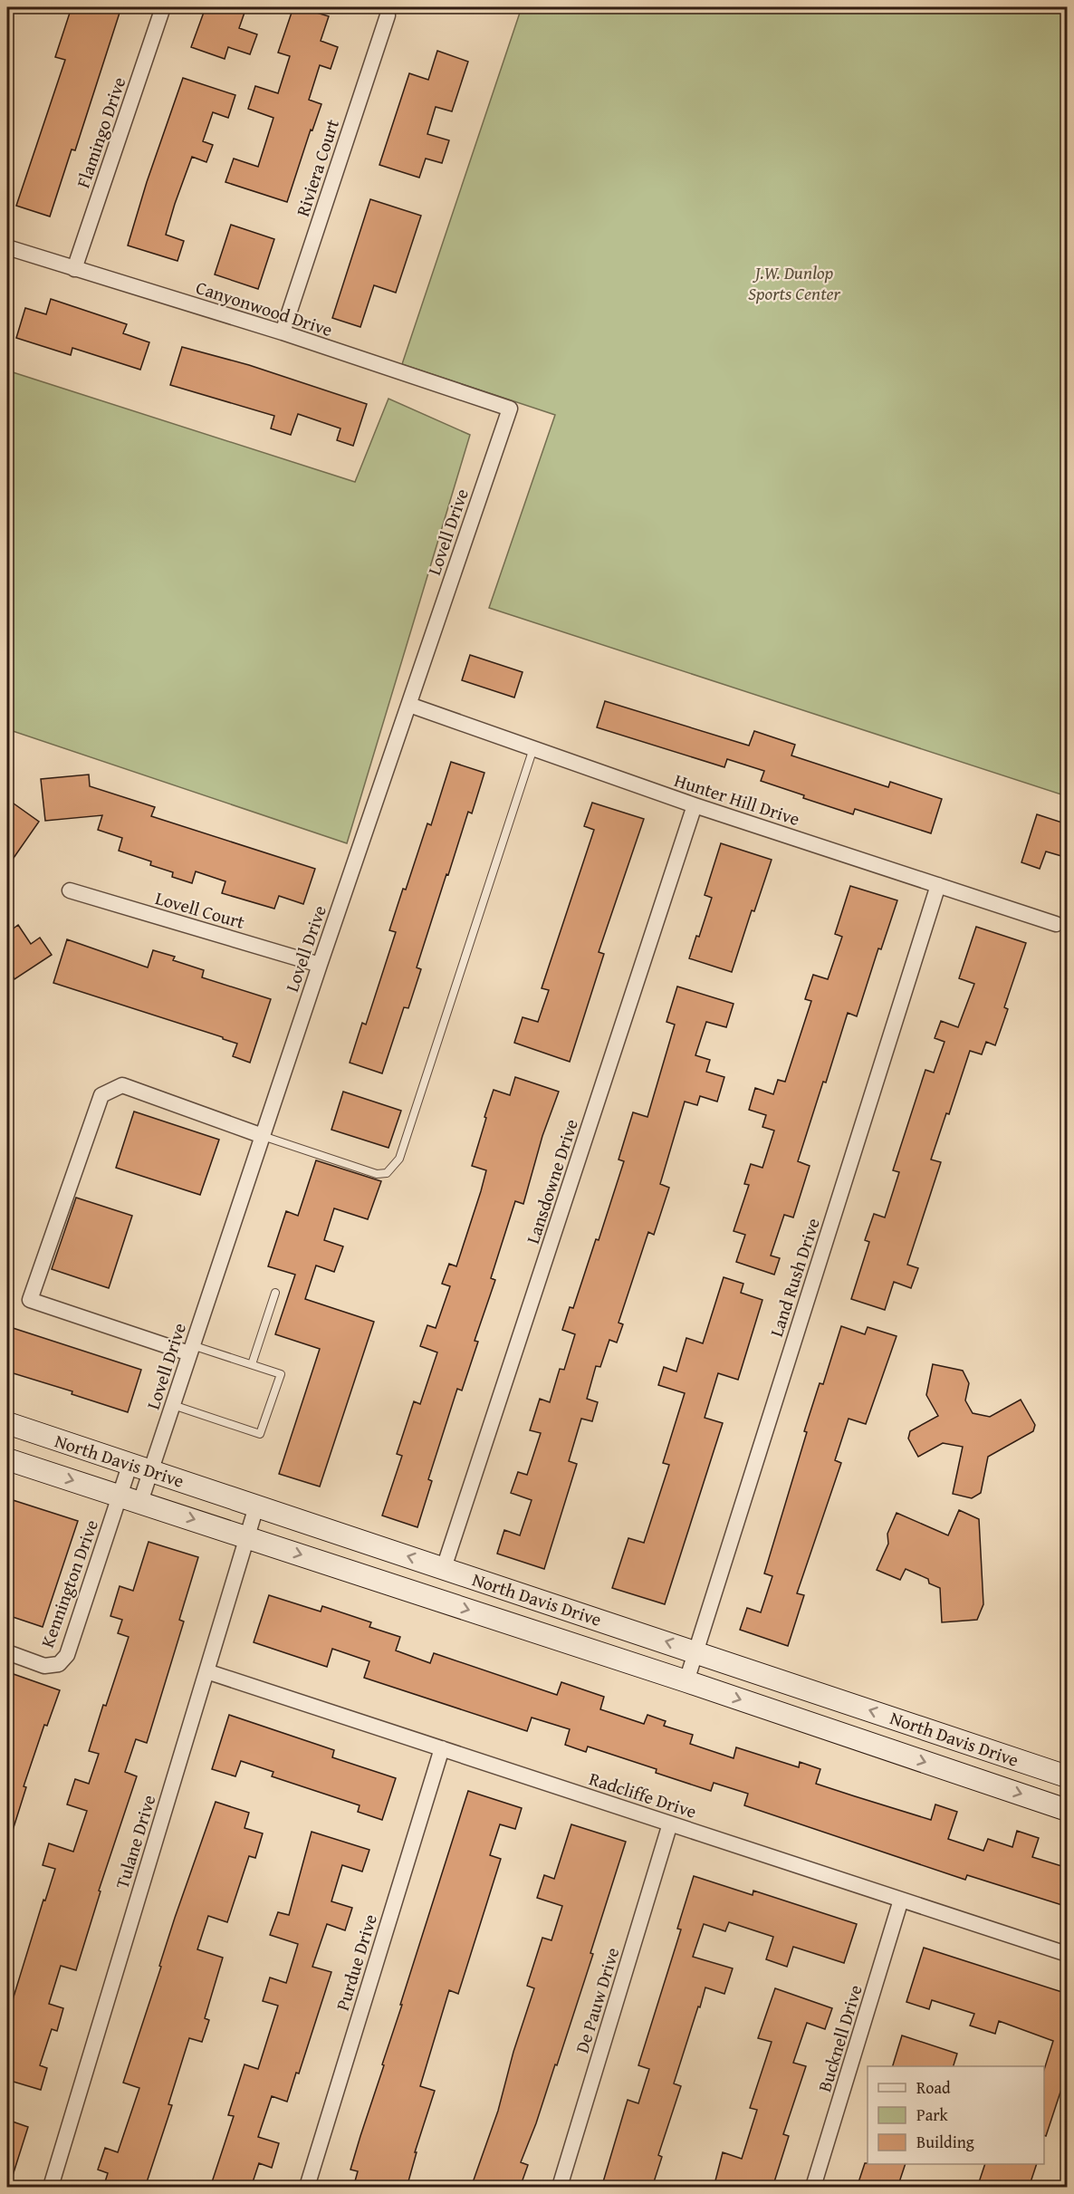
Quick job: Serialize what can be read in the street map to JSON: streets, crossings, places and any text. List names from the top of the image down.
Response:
{
  "streets": {
    "street": [
      "Flamingo Drive",
      "Riviera Court",
      "Canyonwood Drive",
      "Lovell Drive",
      "Hunter Hill Drive",
      "Lovell Court",
      "Lansdowne Drive",
      "Land Rush Drive",
      "North Davis Drive",
      "Kennington Drive",
      "Radcliffe Drive",
      "Tulane Drive",
      "Purdue Drive",
      "De Pauw Drive",
      "Bucknell Drive"
    ]
  },
  "crossings": [
    ["Flamingo Drive", "Canyonwood Drive"],
    ["Riviera Court", "Canyonwood Drive"],
    ["Canyonwood Drive", "Lovell Drive"],
    ["Lovell Drive", "Hunter Hill Drive"],
    ["Lovell Drive", "Lovell Court"],
    ["Lovell Drive", "North Davis Drive"],
    ["Lovell Drive", "Kennington Drive"],
    ["Hunter Hill Drive", "Lansdowne Drive"],
    ["Hunter Hill Drive", "Land Rush Drive"],
    ["Lansdowne Drive", "North Davis Drive"],
    ["Land Rush Drive", "North Davis Drive"],
    ["North Davis Drive", "Kennington Drive"],
    ["North Davis Drive", "Tulane Drive"],
    ["Radcliffe Drive", "Tulane Drive"],
    ["Radcliffe Drive", "Purdue Drive"],
    ["Radcliffe Drive", "De Pauw Drive"],
    ["Radcliffe Drive", "Bucknell Drive"]
  ],
  "parks": ["J.W. Dunlop Sports Center"],
  "legend": ["Road", "Park", "Building"]
}
